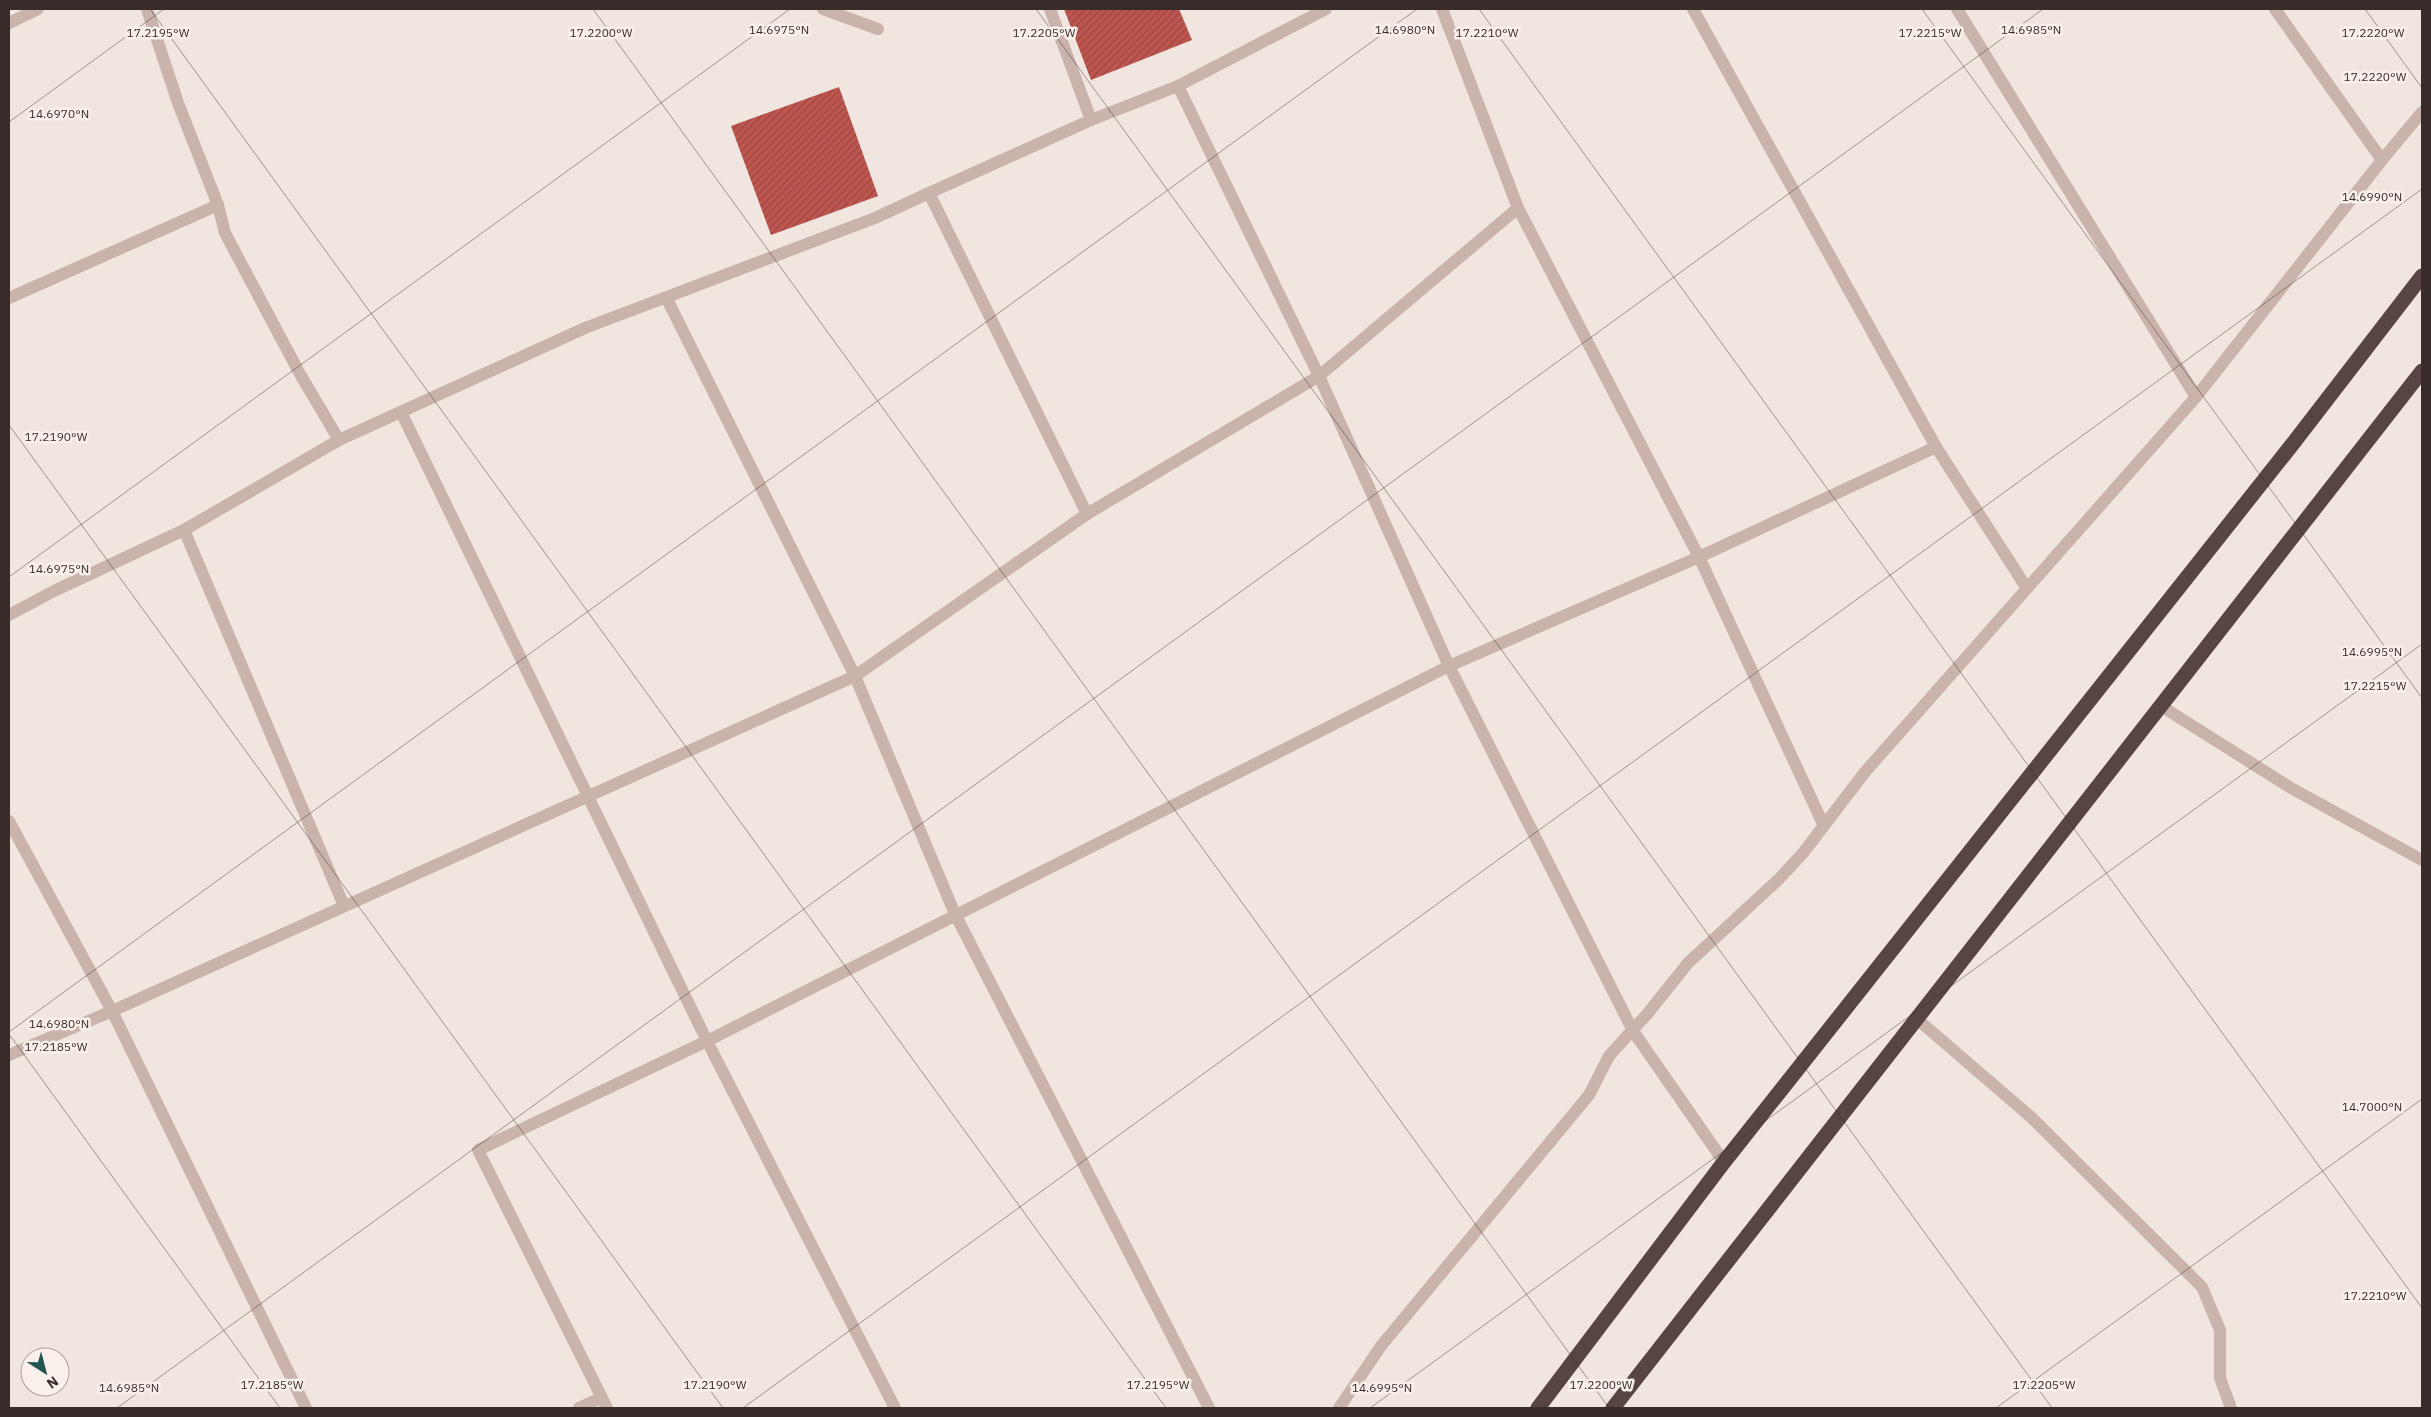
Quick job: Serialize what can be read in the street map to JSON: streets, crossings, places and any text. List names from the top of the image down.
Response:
{
  "north": "bottom right",
  "coordinates": [
    "14.6975°N",
    "14.6980°N",
    "14.6985°N",
    "17.2195°W",
    "17.2200°W",
    "17.2205°W",
    "17.2210°W",
    "17.2215°W",
    "17.2220°W",
    "14.6970°N",
    "14.6990°N",
    "17.2190°W",
    "14.6995°N",
    "17.2185°W",
    "14.7000°N"
  ]
}
